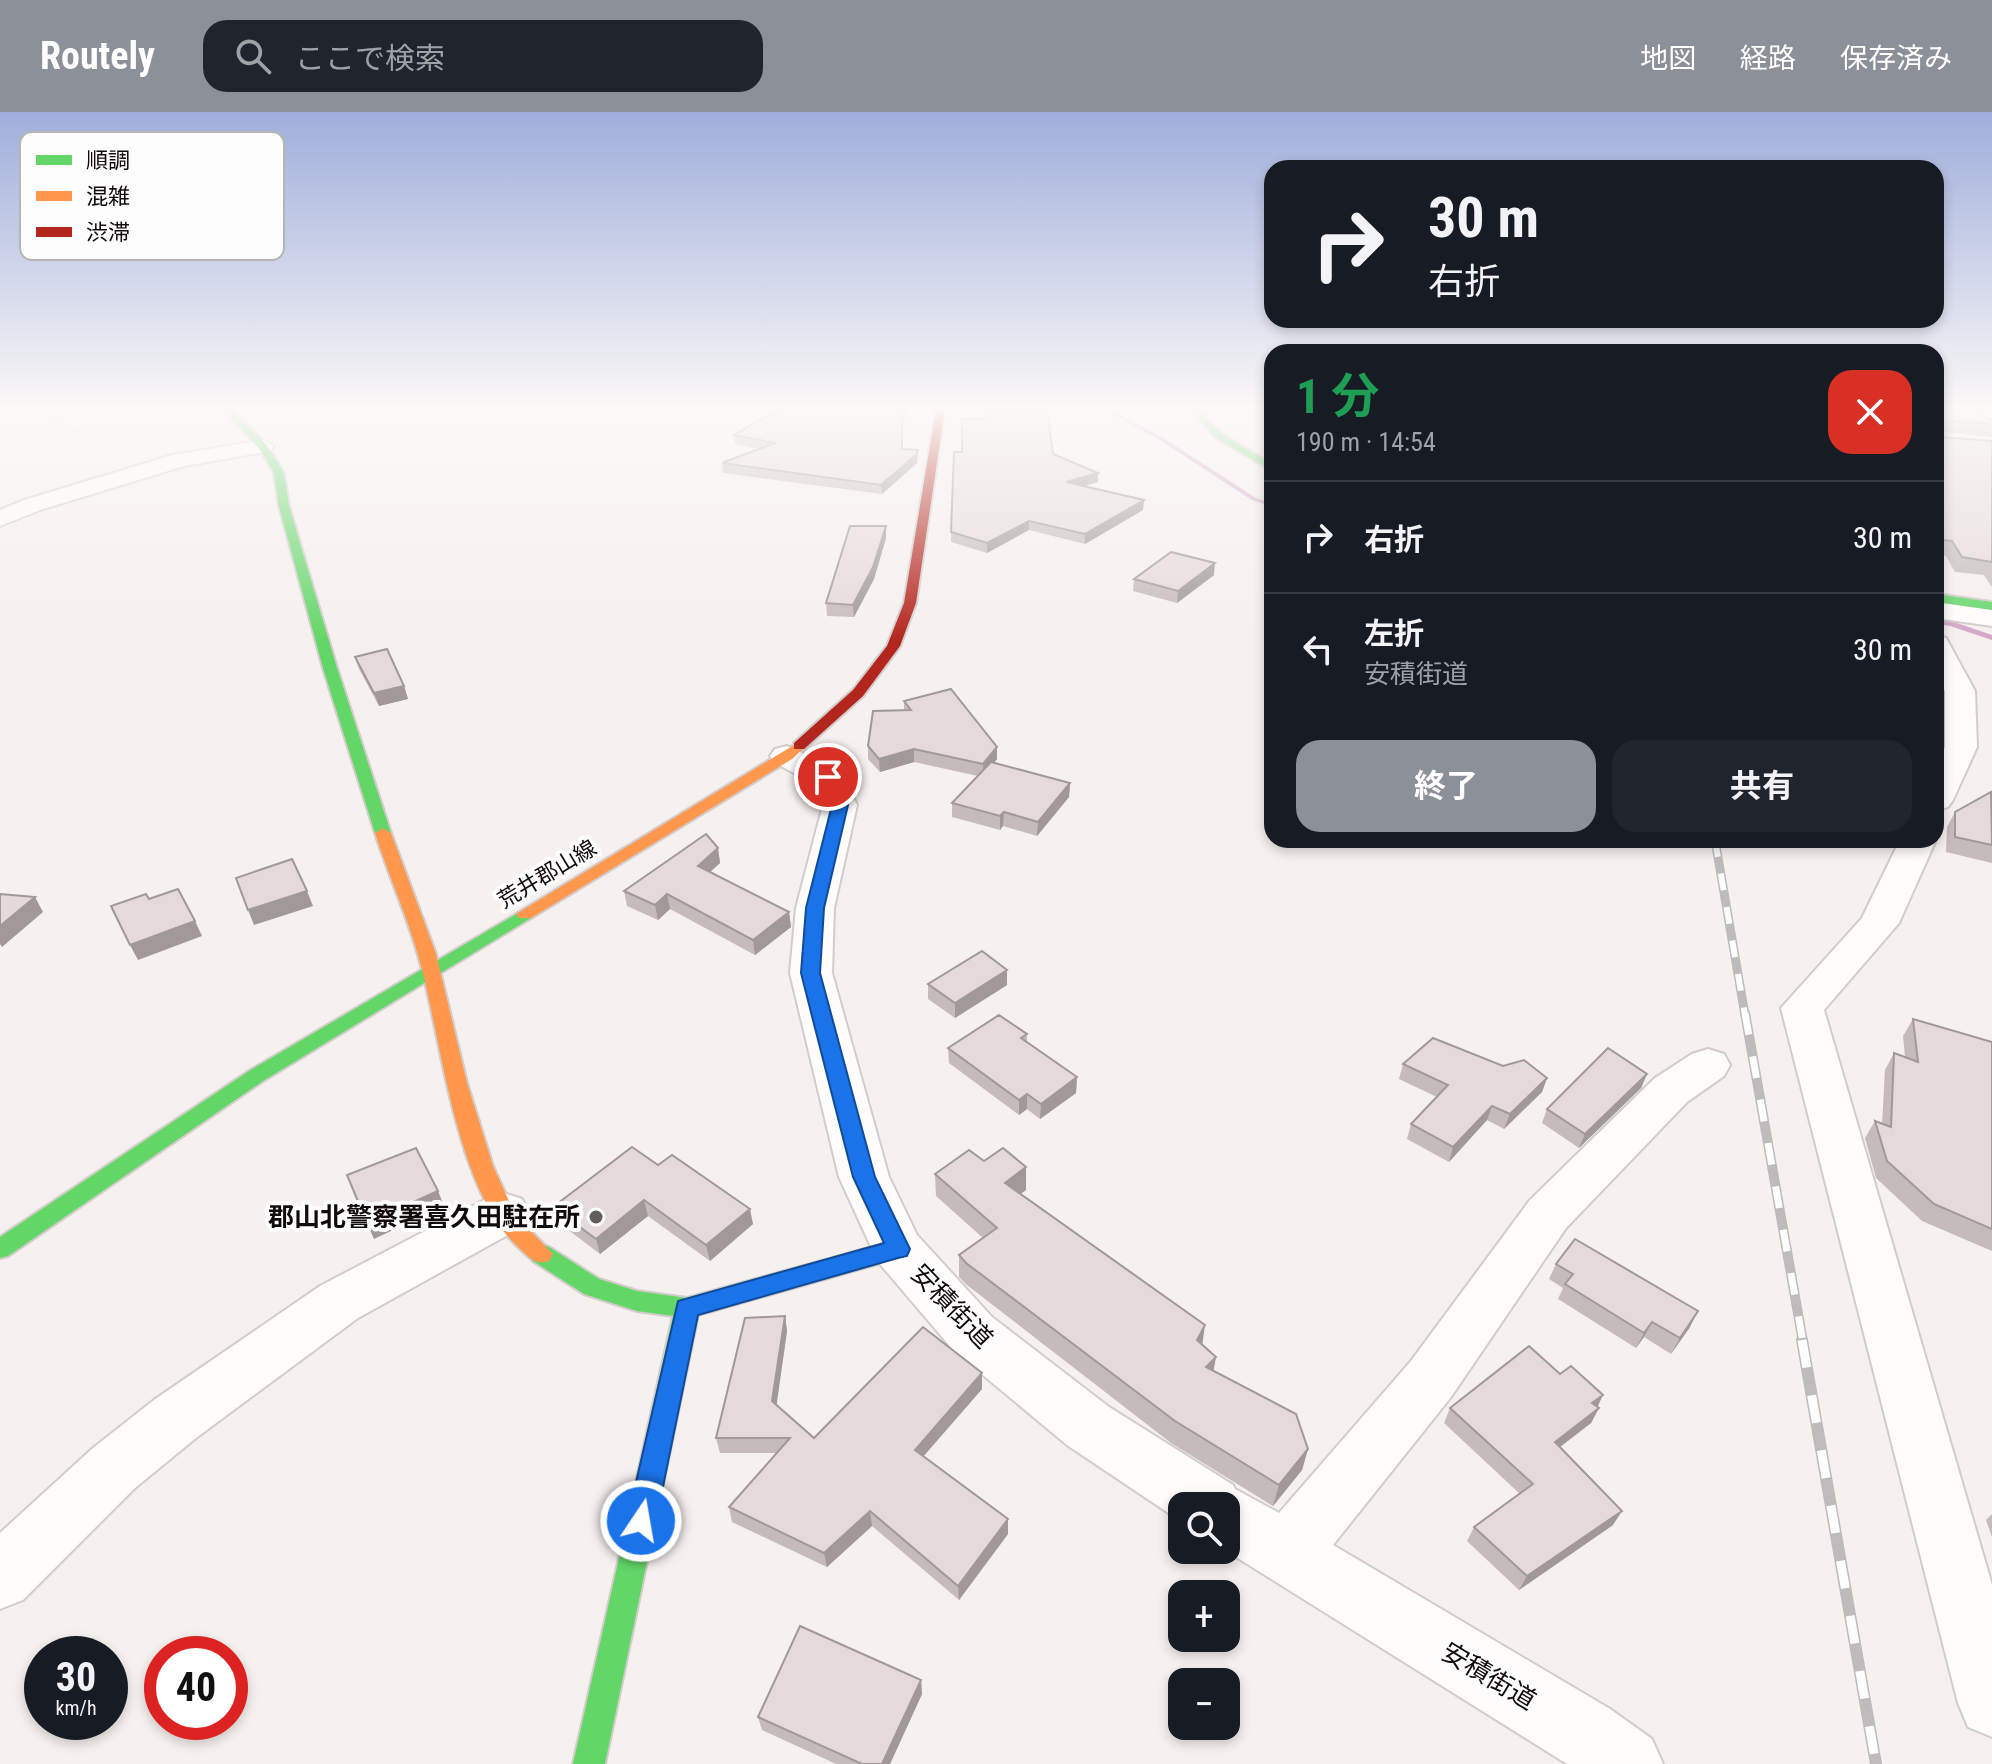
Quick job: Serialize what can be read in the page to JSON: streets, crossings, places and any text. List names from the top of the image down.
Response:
{
  "streets": {
    "street": ["荒井郡山線", "安積街道"]
  },
  "crossings": [
    ["荒井郡山線", "安積街道"]
  ],
  "places": ["郡山北警察署喜久田駐在所"],
  "legend": ["順調", "混雑", "渋滞"],
  "page": {
    "header": "Routely",
    "search": "ここで検索",
    "nav": ["地図", "経路", "保存済み"],
    "turn": ["30 m", "右折"],
    "heading": ["1 分", "190 m · 14:54"],
    "list": [
      {
        "name": "右折",
        "value": "30 m"
      },
      {
        "name": "左折",
        "note": "安積街道",
        "value": "30 m"
      }
    ],
    "buttons": ["終了", "共有"],
    "map_buttons": ["+", "−"],
    "speed": "30 km/h",
    "limit": "40"
  }
}
